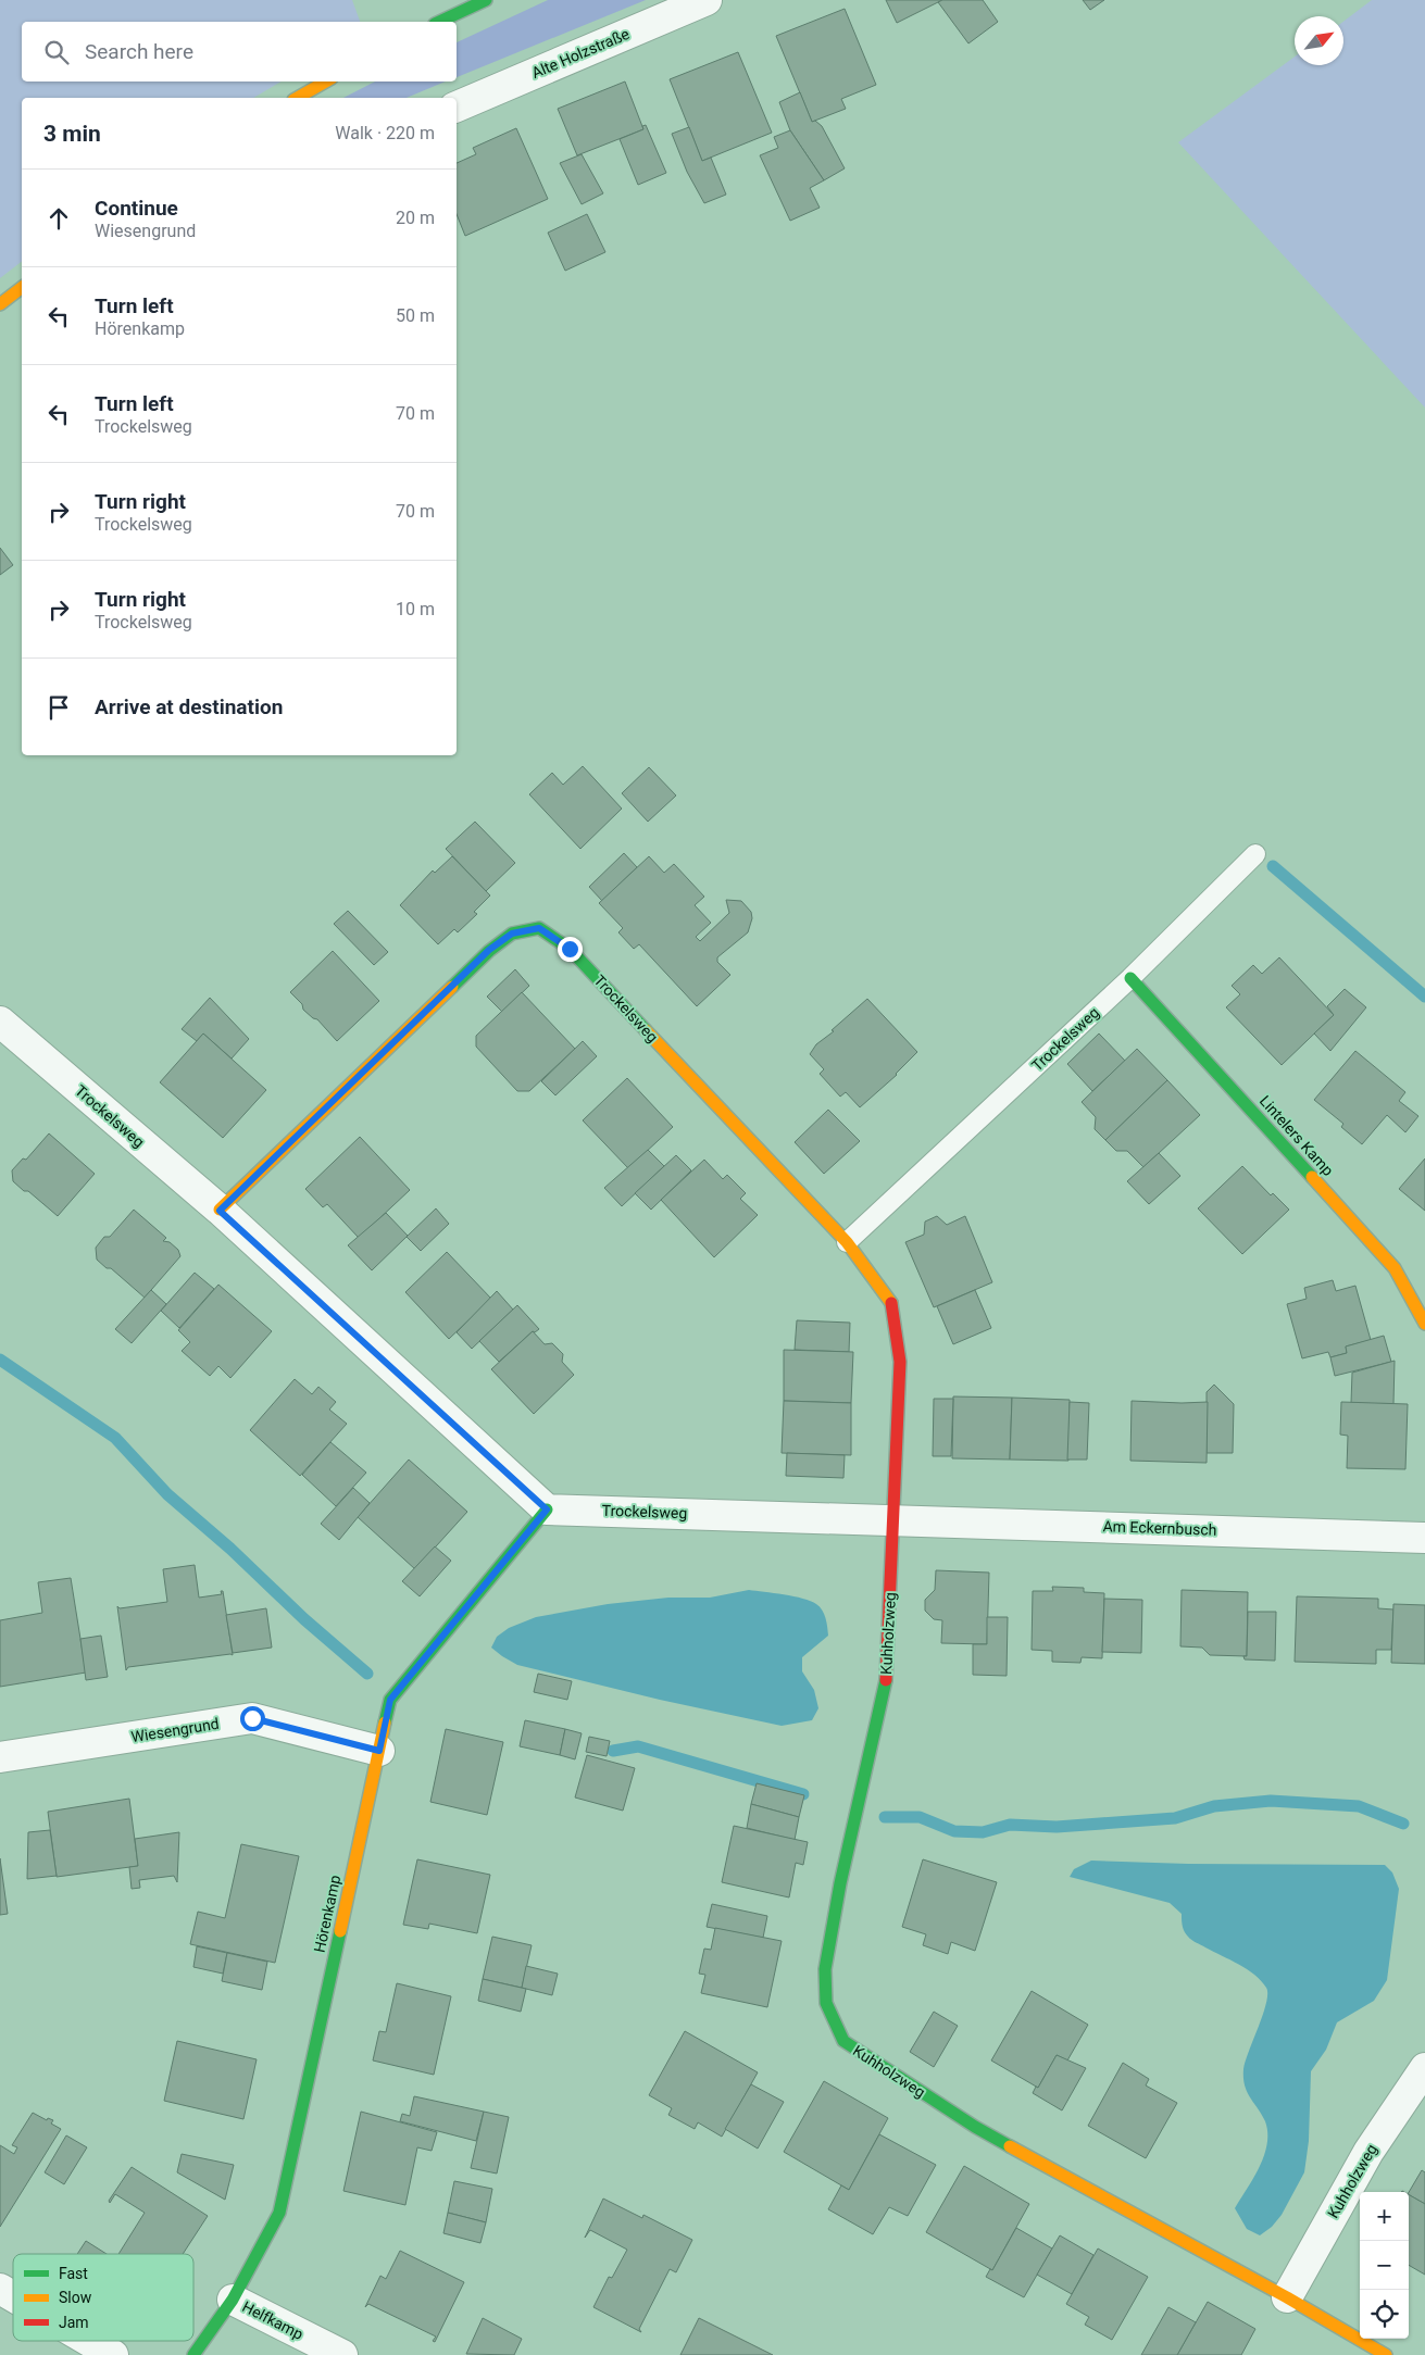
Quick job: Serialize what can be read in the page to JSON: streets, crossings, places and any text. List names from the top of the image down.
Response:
{
  "streets": {
    "street": [
      "Alte Holzstraße",
      "Trockelsweg",
      "Lintelers Kamp",
      "Am Eckernbusch",
      "Kuhholzweg",
      "Wiesengrund",
      "Hörenkamp",
      "Helfkamp"
    ]
  },
  "crossings": [
    ["Trockelsweg", "Lintelers Kamp"],
    ["Trockelsweg", "Am Eckernbusch"],
    ["Trockelsweg", "Kuhholzweg"],
    ["Trockelsweg", "Hörenkamp"],
    ["Am Eckernbusch", "Kuhholzweg"],
    ["Wiesengrund", "Hörenkamp"],
    ["Hörenkamp", "Helfkamp"]
  ],
  "legend": ["Fast", "Slow", "Jam"],
  "north": "top right",
  "page": {
    "search": "Search here",
    "heading": ["3 min", "Walk · 220 m"],
    "list": [
      ["Continue", "Wiesengrund", "20 m"],
      ["Turn left", "Hörenkamp", "50 m"],
      ["Turn left", "Trockelsweg", "70 m"],
      ["Turn right", "Trockelsweg", "70 m"],
      ["Turn right", "Trockelsweg", "10 m"],
      "Arrive at destination"
    ],
    "map_buttons": ["+", "−"]
  }
}
